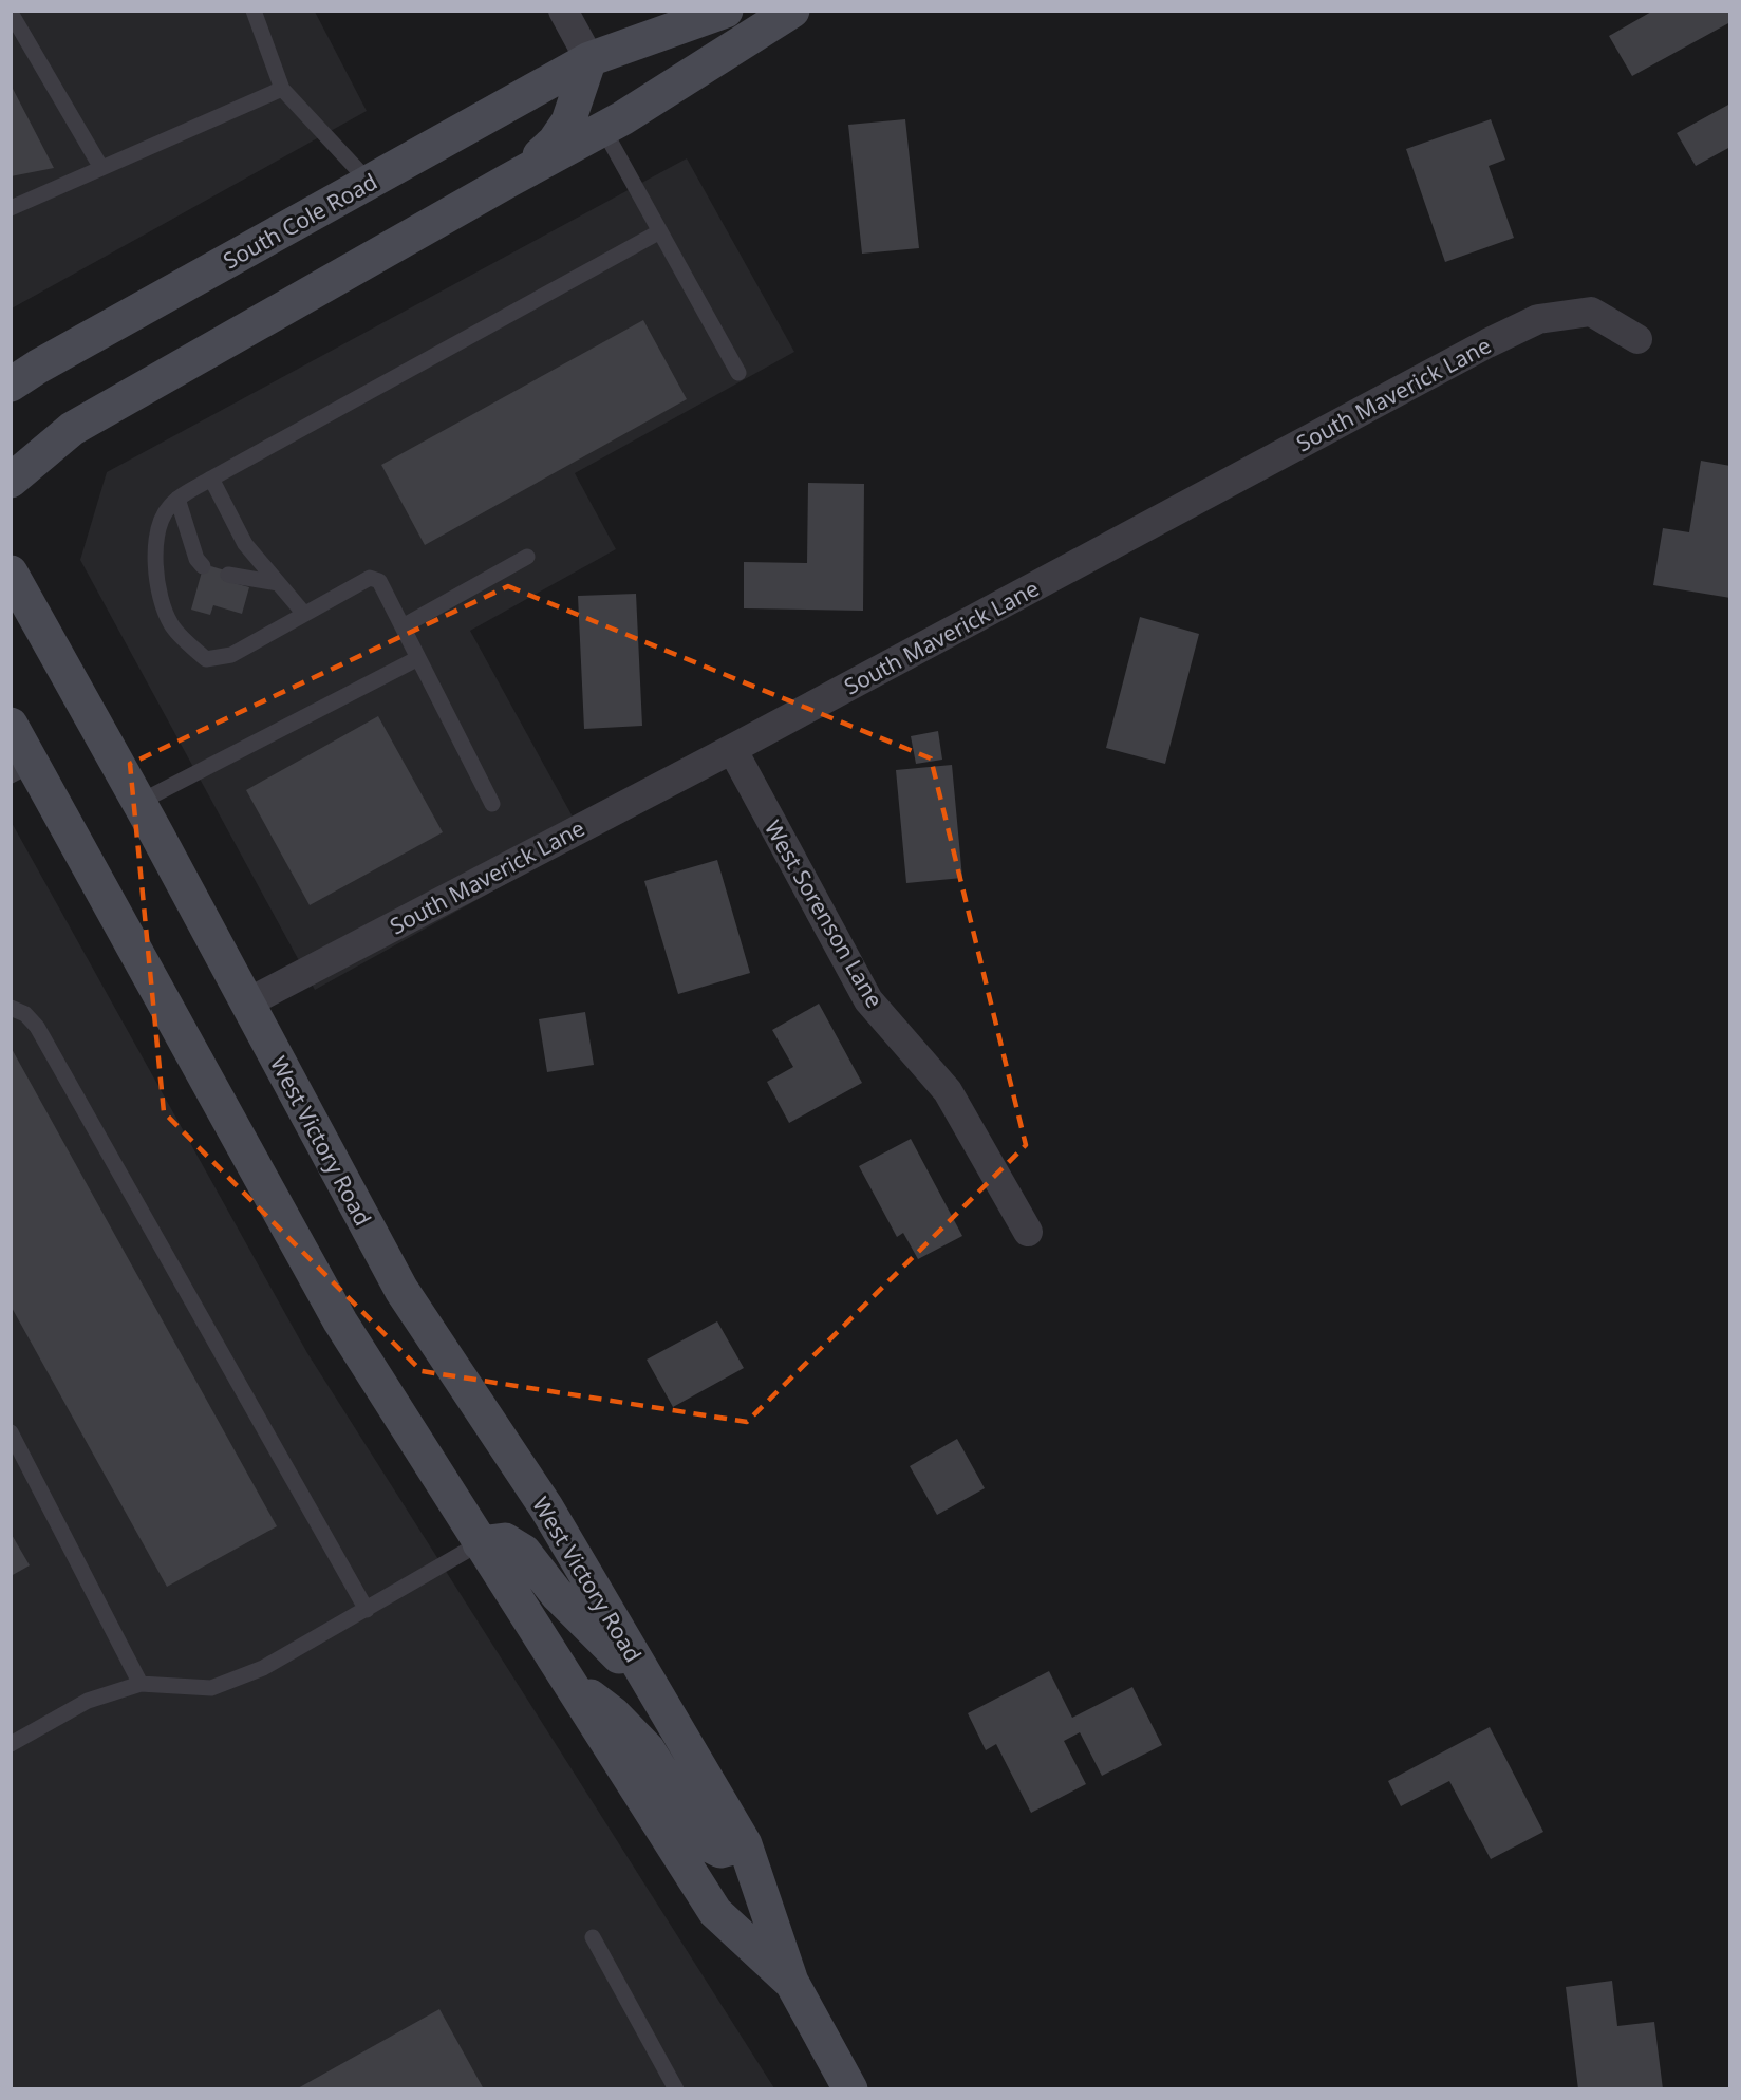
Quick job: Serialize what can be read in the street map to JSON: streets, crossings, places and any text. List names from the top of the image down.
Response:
{
  "streets": {
    "main road": ["South Cole Road", "West Victory Road"],
    "street": ["South Maverick Lane", "West Sorenson Lane"]
  },
  "crossings": [
    ["South Maverick Lane", "West Sorenson Lane"],
    ["South Maverick Lane", "West Victory Road"]
  ]
}
